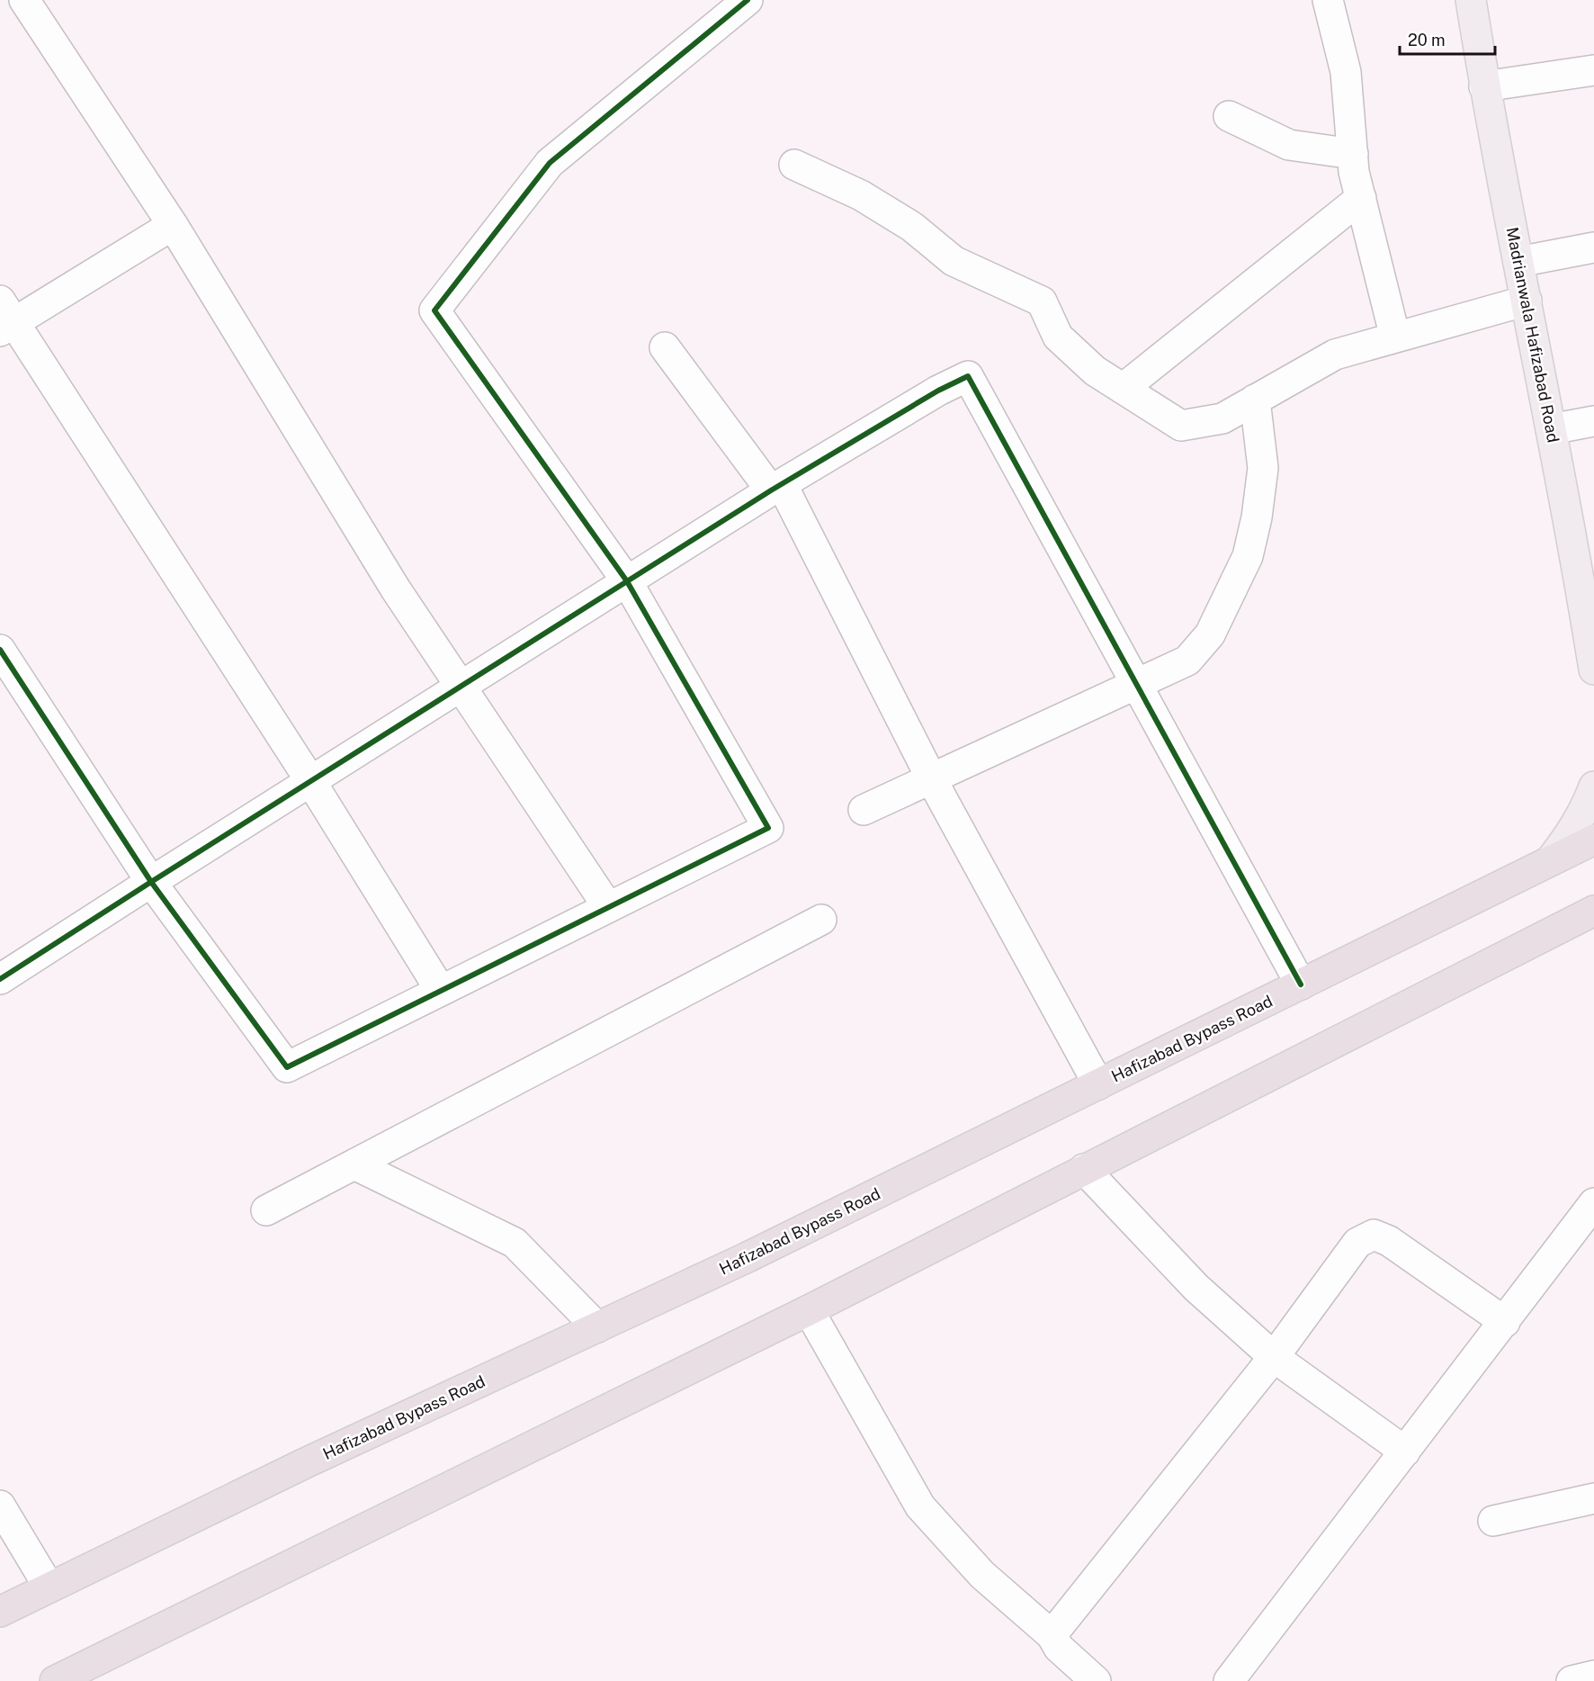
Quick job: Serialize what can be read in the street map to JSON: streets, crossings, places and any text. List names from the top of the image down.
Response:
{
  "streets": {
    "highway": ["Hafizabad Bypass Road"],
    "main road": ["Madrianwala Hafizabad Road"]
  },
  "scale_bar": "20 m"
}
